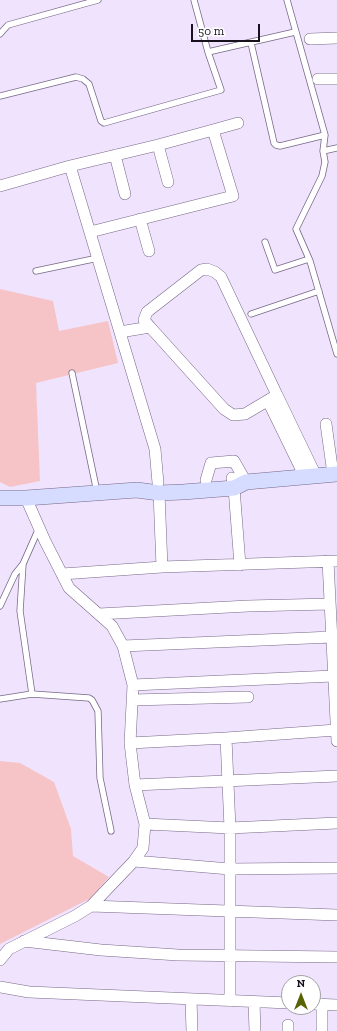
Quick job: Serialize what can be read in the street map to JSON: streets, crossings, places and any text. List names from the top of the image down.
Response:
{
  "scale_bar": "50 m",
  "north": "top"
}
